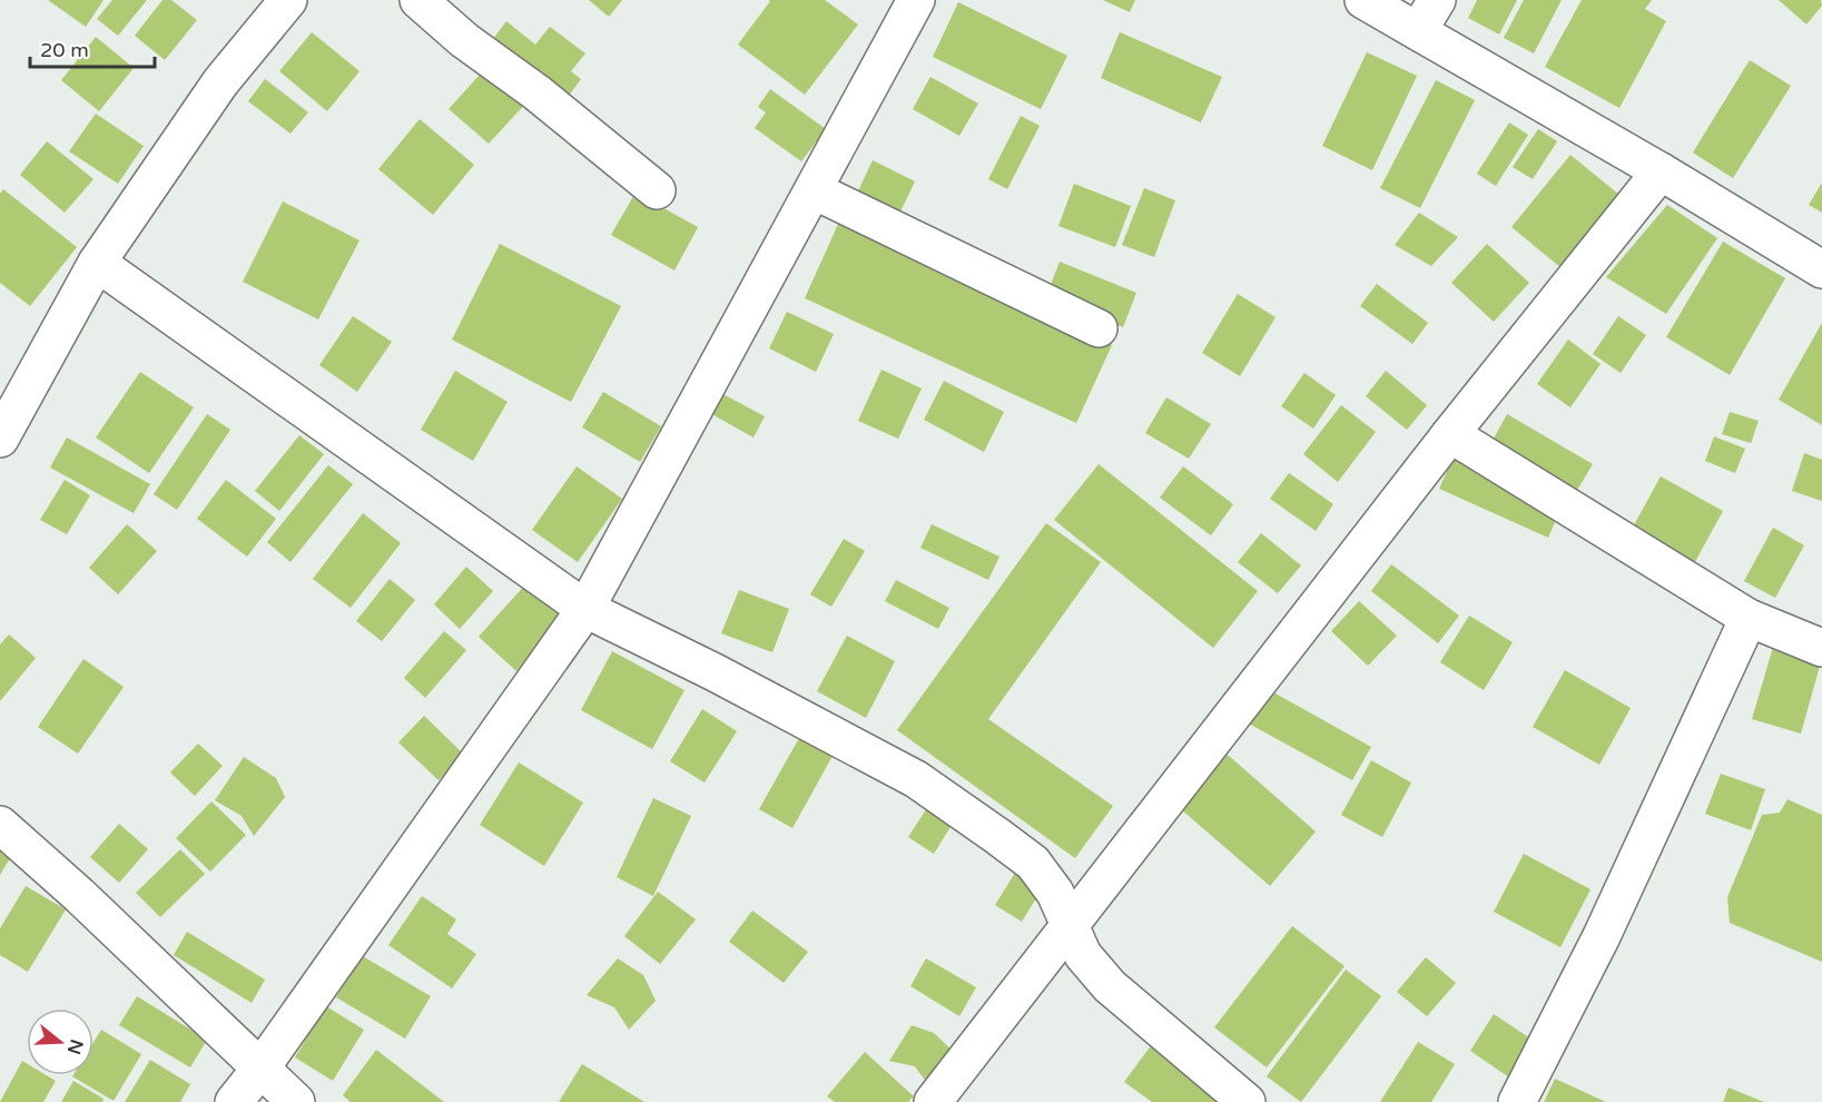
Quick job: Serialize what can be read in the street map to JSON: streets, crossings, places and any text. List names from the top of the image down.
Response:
{
  "scale_bar": "20 m",
  "north": "right"
}
